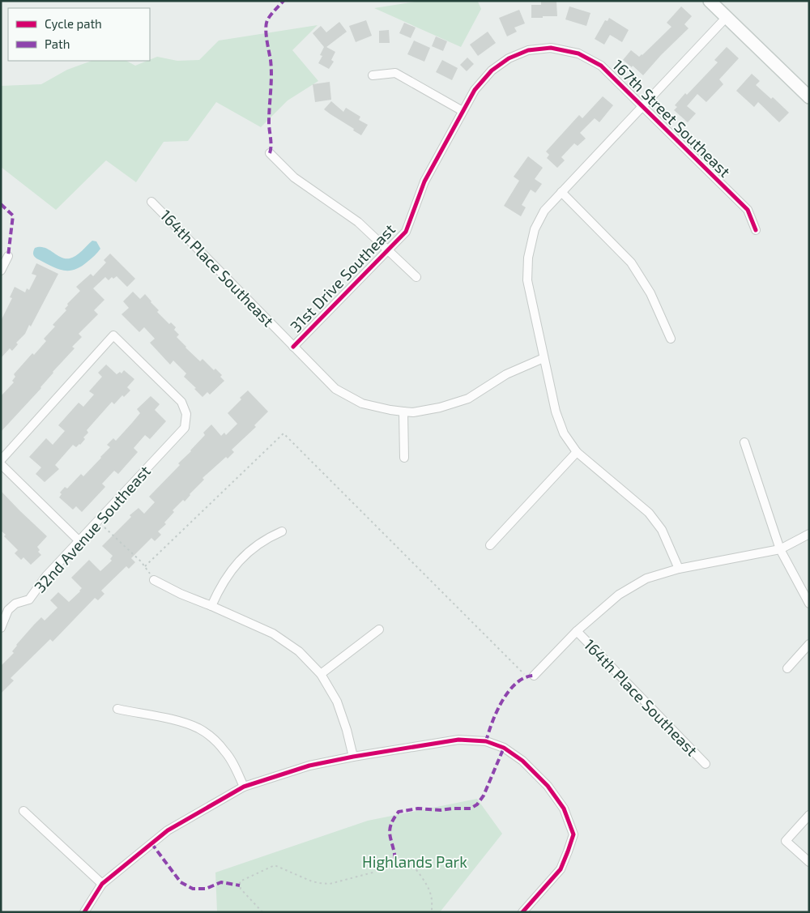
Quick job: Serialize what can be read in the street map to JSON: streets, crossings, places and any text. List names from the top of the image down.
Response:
{
  "streets": {
    "street": [
      "167th Street Southeast",
      "164th Place Southeast",
      "31st Drive Southeast",
      "32nd Avenue Southeast"
    ]
  },
  "crossings": [
    ["167th Street Southeast", "31st Drive Southeast"],
    ["164th Place Southeast", "31st Drive Southeast"]
  ],
  "parks": ["Highlands Park"],
  "legend": ["Cycle path", "Path"]
}
